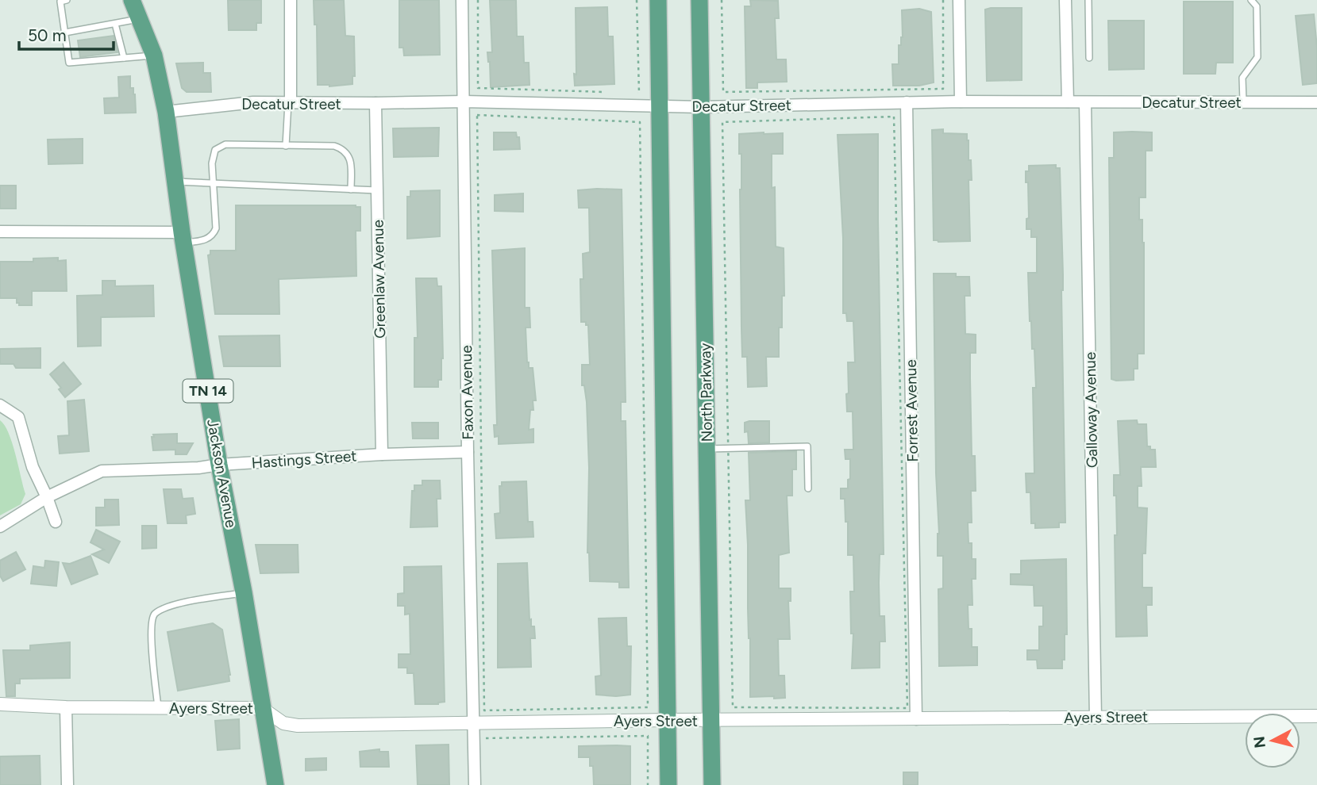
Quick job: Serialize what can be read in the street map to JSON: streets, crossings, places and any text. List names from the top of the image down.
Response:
{
  "streets": {
    "main road": ["TN 14", "North Parkway", "Jackson Avenue"],
    "street": [
      "Decatur Street",
      "Greenlaw Avenue",
      "Faxon Avenue",
      "Galloway Avenue",
      "Forrest Avenue",
      "Hastings Street",
      "Ayers Street"
    ]
  },
  "crossings": [
    ["Decatur Street", "Greenlaw Avenue"],
    ["Decatur Street", "Faxon Avenue"],
    ["Decatur Street", "North Parkway"],
    ["Decatur Street", "Galloway Avenue"],
    ["Decatur Street", "Forrest Avenue"],
    ["Decatur Street", "Jackson Avenue"],
    ["Greenlaw Avenue", "Hastings Street"],
    ["Faxon Avenue", "Hastings Street"],
    ["Faxon Avenue", "Ayers Street"],
    ["North Parkway", "Ayers Street"],
    ["Galloway Avenue", "Ayers Street"],
    ["Forrest Avenue", "Ayers Street"],
    ["Hastings Street", "Jackson Avenue"],
    ["Jackson Avenue", "Ayers Street"]
  ],
  "scale_bar": "50 m",
  "north": "left"
}
